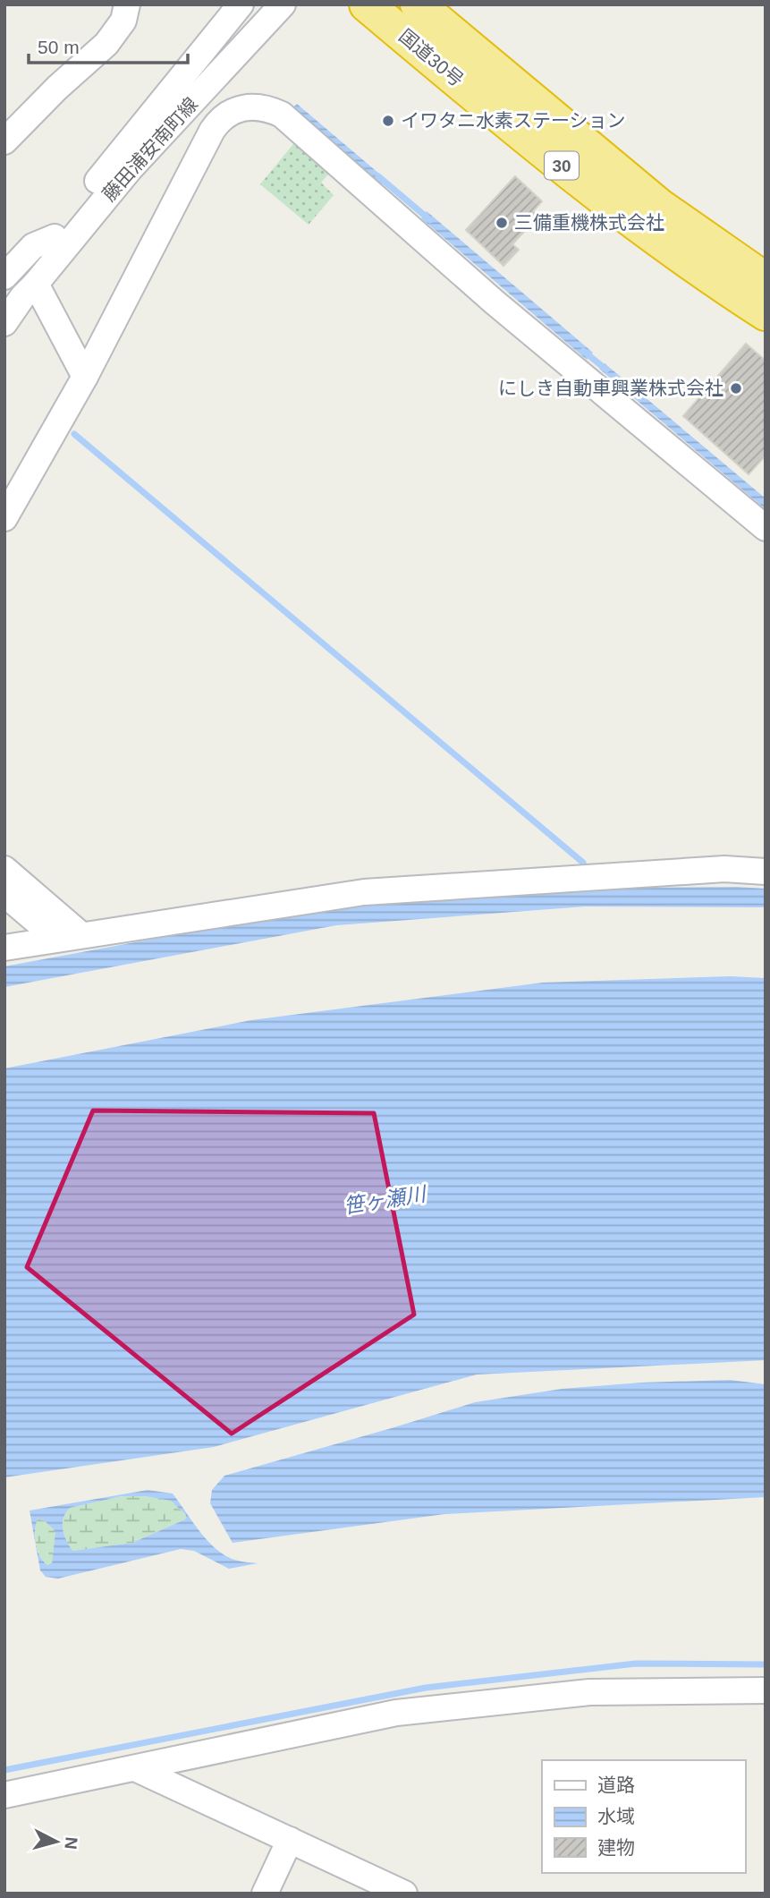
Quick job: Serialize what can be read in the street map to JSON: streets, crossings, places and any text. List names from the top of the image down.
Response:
{
  "streets": {
    "highway": ["国道30号", "30"],
    "street": ["藤田浦安南町線"]
  },
  "water": ["笹ヶ瀬川"],
  "places": ["イワタニ水素ステーション", "三備重機株式会社", "にしき自動車興業株式会社"],
  "legend": ["道路", "水域", "建物"],
  "scale_bar": "50 m",
  "north": "right"
}
